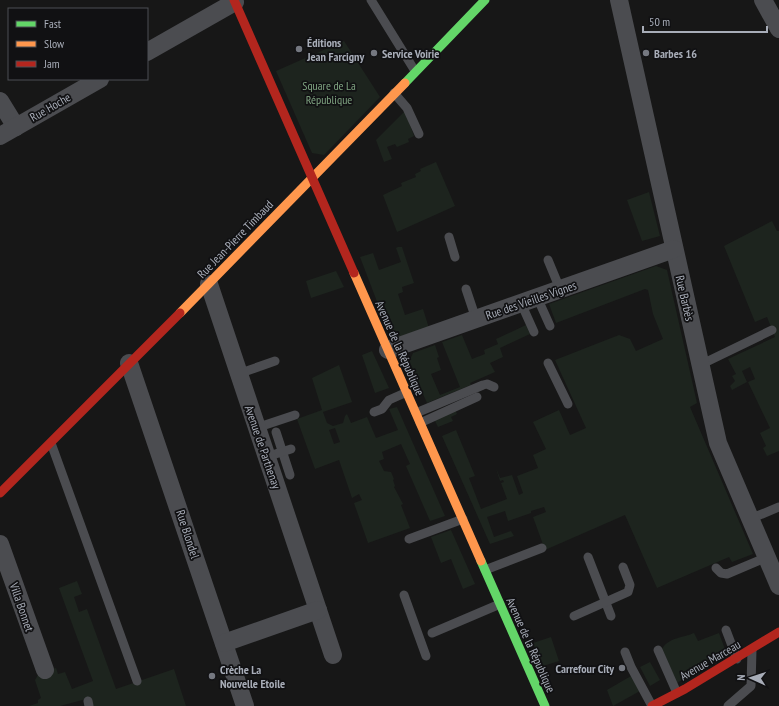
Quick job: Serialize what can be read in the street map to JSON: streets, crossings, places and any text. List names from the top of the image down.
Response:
{
  "streets": {
    "street": [
      "Rue Hoche",
      "Rue Jean-Pierre Timbaud",
      "Rue Barbès",
      "Rue des Vieilles Vignes",
      "Avenue de la République",
      "Avenue de Parthenay",
      "Rue Blondel",
      "Villa Bonnet",
      "Avenue Marceau"
    ]
  },
  "crossings": [
    ["Rue Jean-Pierre Timbaud", "Avenue de la République"],
    ["Rue Jean-Pierre Timbaud", "Avenue de Parthenay"],
    ["Rue Jean-Pierre Timbaud", "Rue Blondel"],
    ["Rue Barbès", "Rue des Vieilles Vignes"],
    ["Rue des Vieilles Vignes", "Avenue de la République"]
  ],
  "parks": ["Square de La République"],
  "places": [
    "Éditions Jean Farcigny",
    "Service Voirie",
    "Barbes 16",
    "Carrefour City",
    "Crèche La Nouvelle Etoile"
  ],
  "legend": ["Fast", "Slow", "Jam"],
  "scale_bar": "50 m",
  "north": "left"
}
